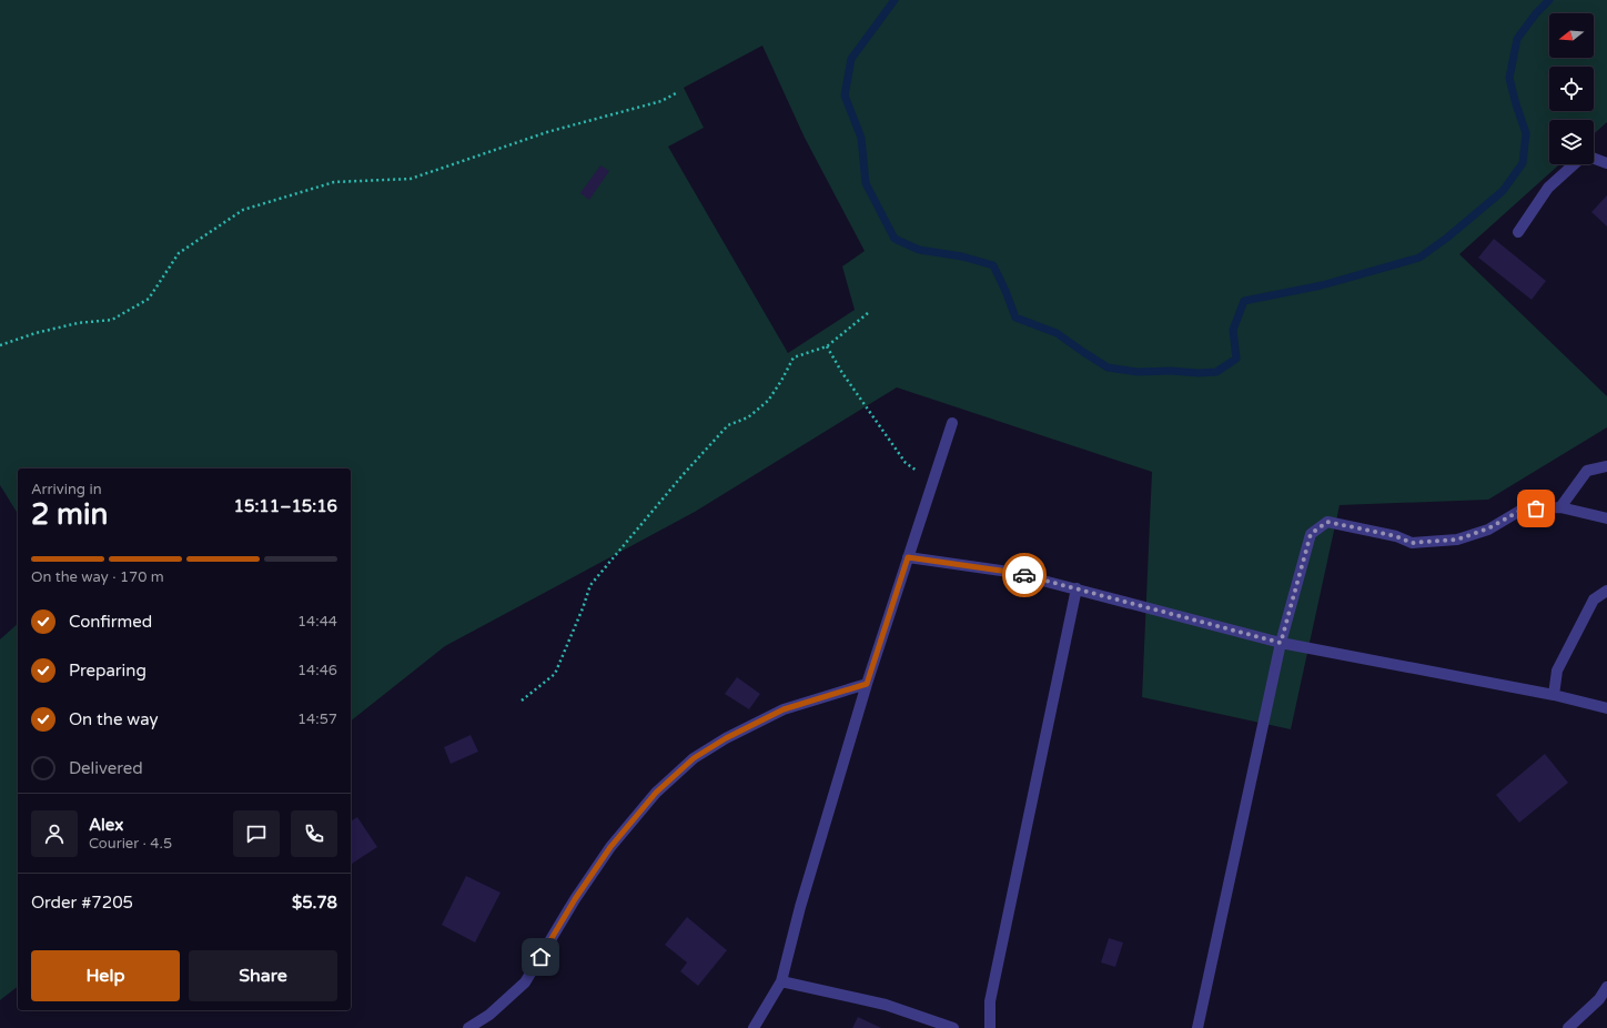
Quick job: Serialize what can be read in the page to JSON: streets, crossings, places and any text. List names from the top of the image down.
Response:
{
  "north": "left",
  "page": {
    "heading": ["2 min", "Arriving in", "15:11–15:16"],
    "panel": [
      "Alex",
      "Courier · 4.5",
      "Order #7205",
      "$5.78"
    ],
    "bar": "On the way · 170 m",
    "list": [
      ["Confirmed", "14:44"],
      ["Preparing", "14:46"],
      ["On the way", "14:57"],
      "Delivered"
    ],
    "buttons": ["Help", "Share"]
  }
}
